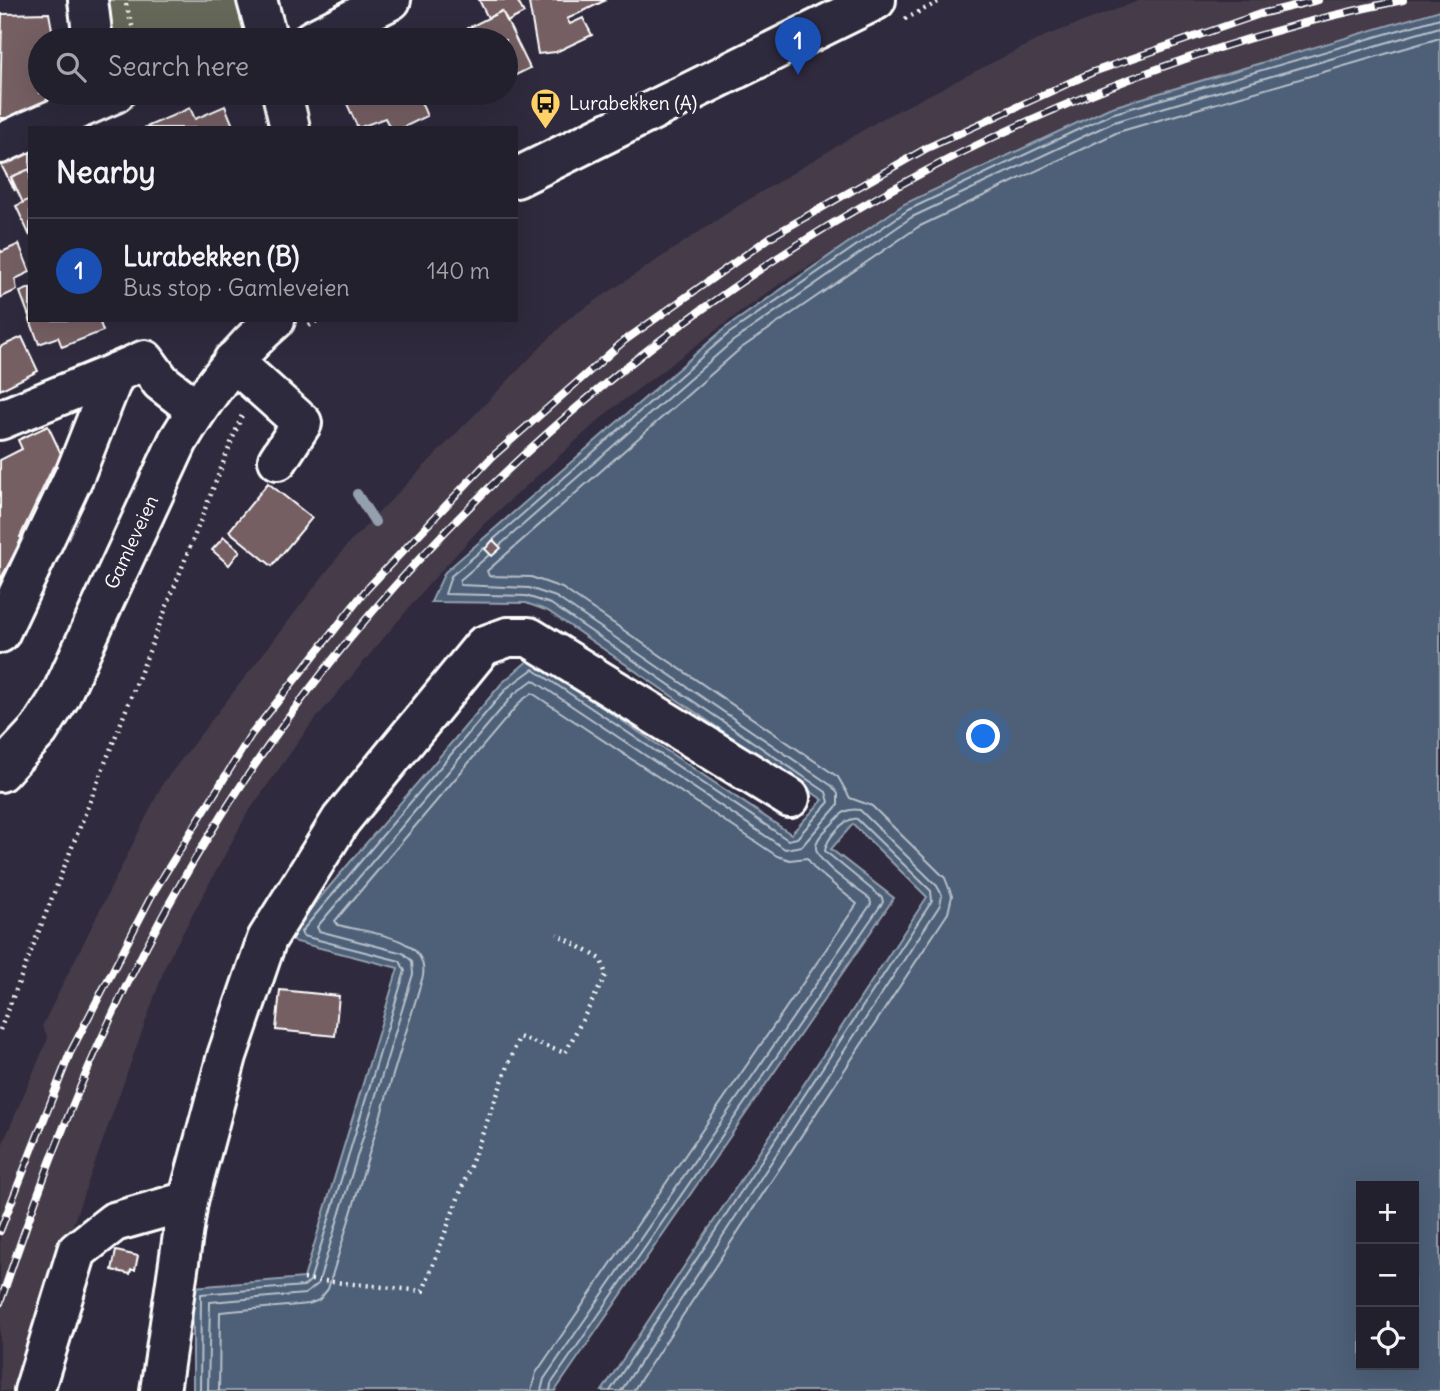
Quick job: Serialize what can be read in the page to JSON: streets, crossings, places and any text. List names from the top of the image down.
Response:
{
  "streets": {
    "main road": ["Gamleveien"]
  },
  "places": {
    "bus stop": ["Lurabekken (A)"]
  },
  "page": {
    "pins": "1",
    "search": "Search here",
    "heading": "Nearby",
    "list": [
      {
        "mark": "1",
        "name": "Lurabekken (B)",
        "note": "Bus stop · Gamleveien",
        "value": "140 m"
      }
    ],
    "map_buttons": ["+", "−"]
  }
}
